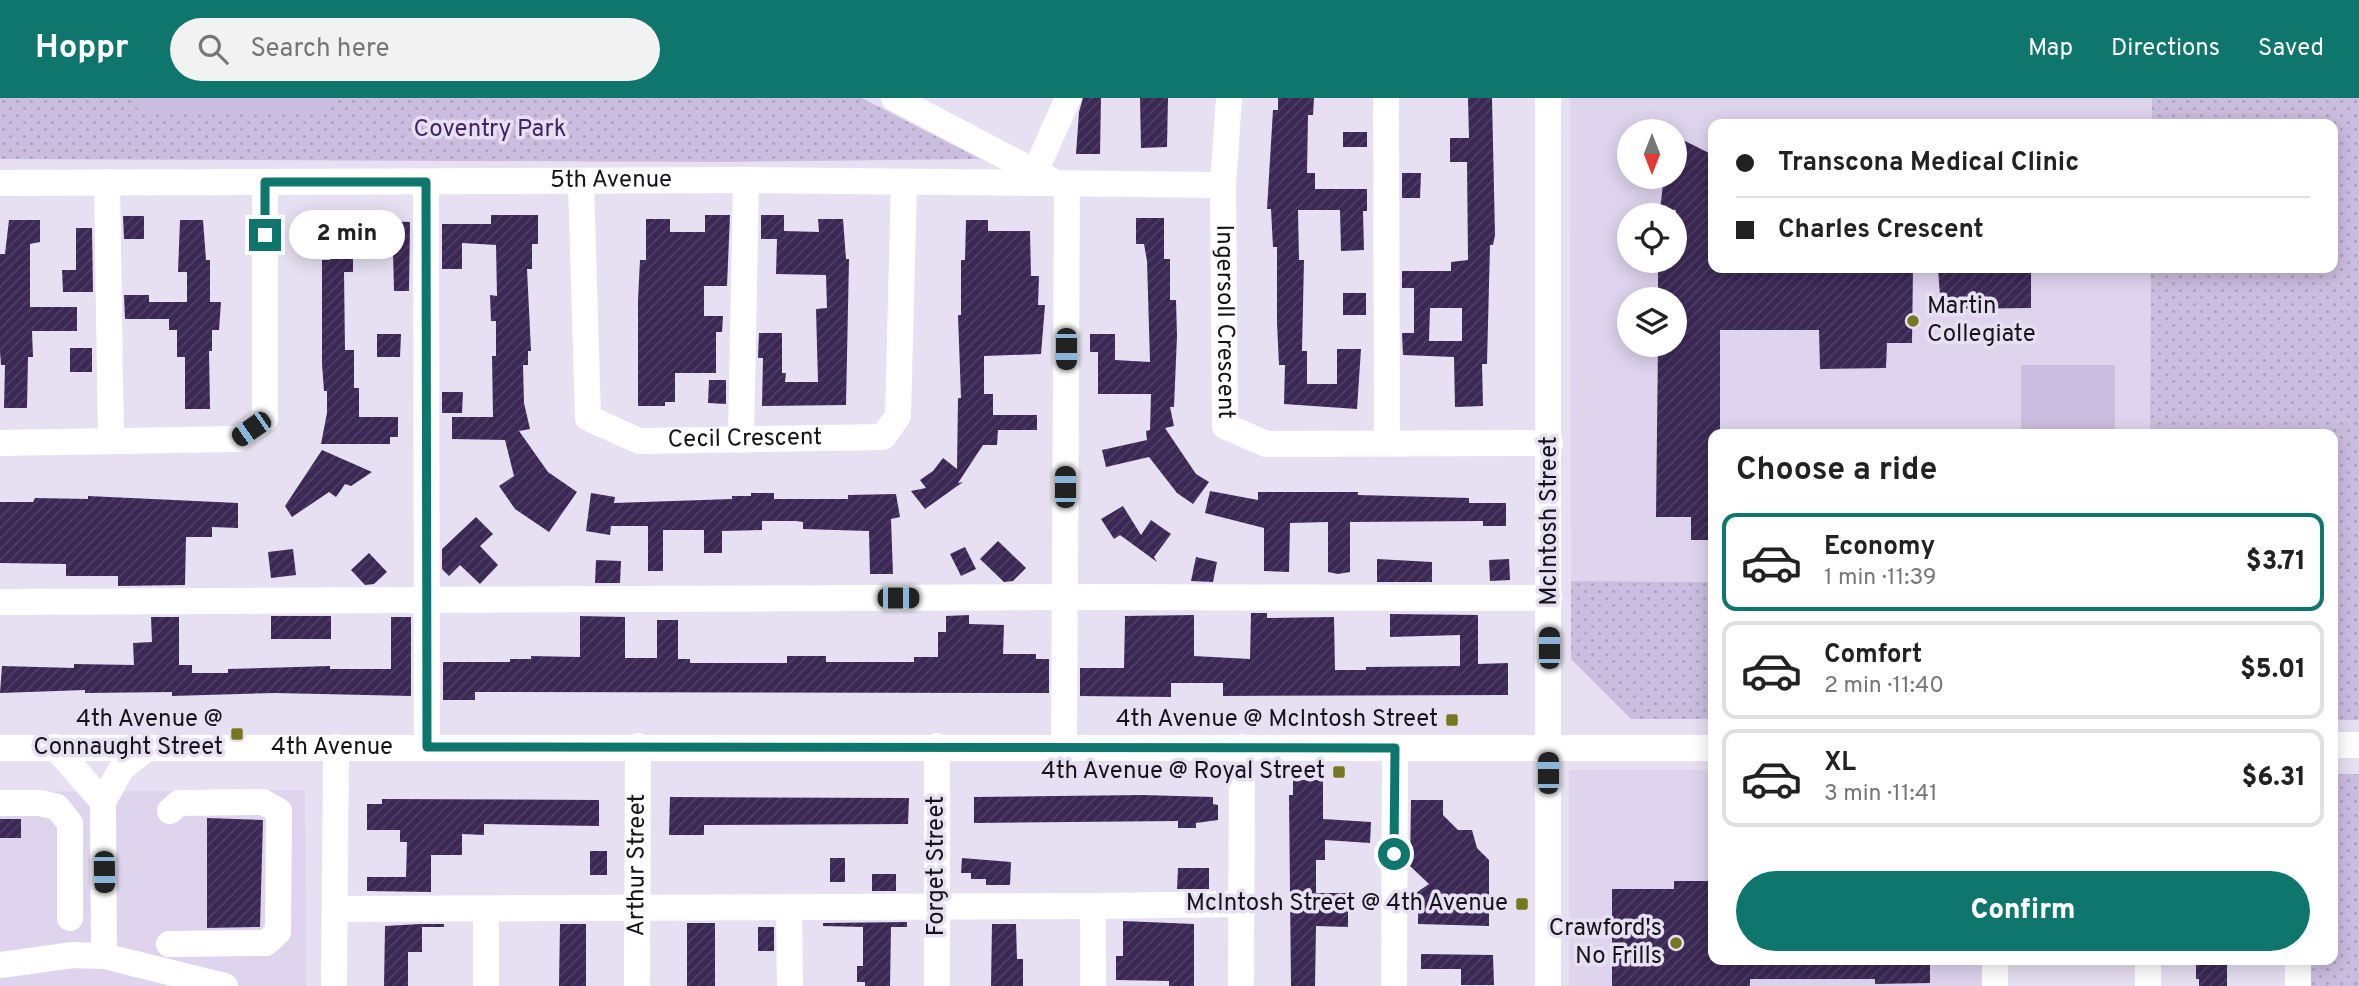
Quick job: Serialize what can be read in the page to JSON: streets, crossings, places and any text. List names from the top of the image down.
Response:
{
  "streets": {
    "street": [
      "5th Avenue",
      "Ingersoll Crescent",
      "Cecil Crescent",
      "McIntosh Street",
      "4th Avenue",
      "Arthur Street",
      "Forget Street"
    ]
  },
  "crossings": [
    ["5th Avenue", "Ingersoll Crescent"],
    ["5th Avenue", "Cecil Crescent"],
    ["Ingersoll Crescent", "McIntosh Street"],
    ["McIntosh Street", "4th Avenue"],
    ["4th Avenue", "Arthur Street"],
    ["4th Avenue", "Forget Street"]
  ],
  "parks": ["Coventry Park"],
  "places": {
    "other": ["Martin Collegiate", "Crawford's No Frills"],
    "transit": [
      "4th Avenue @ McIntosh Street",
      "4th Avenue @ Connaught Street",
      "4th Avenue @ Royal Street",
      "McIntosh Street @ 4th Avenue"
    ]
  },
  "north": "bottom",
  "page": {
    "header": "Hoppr",
    "search": "Search here",
    "nav": ["Map", "Directions", "Saved"],
    "banner": ["Transcona Medical Clinic", "Charles Crescent"],
    "bubble": "2 min",
    "heading": "Choose a ride",
    "list": [
      {
        "name": "Economy",
        "note": "1 min · 11:39",
        "value": "$3.71"
      },
      {
        "name": "Comfort",
        "note": "2 min · 11:40",
        "value": "$5.01"
      },
      {
        "name": "XL",
        "note": "3 min · 11:41",
        "value": "$6.31"
      }
    ],
    "buttons": "Confirm"
  }
}
